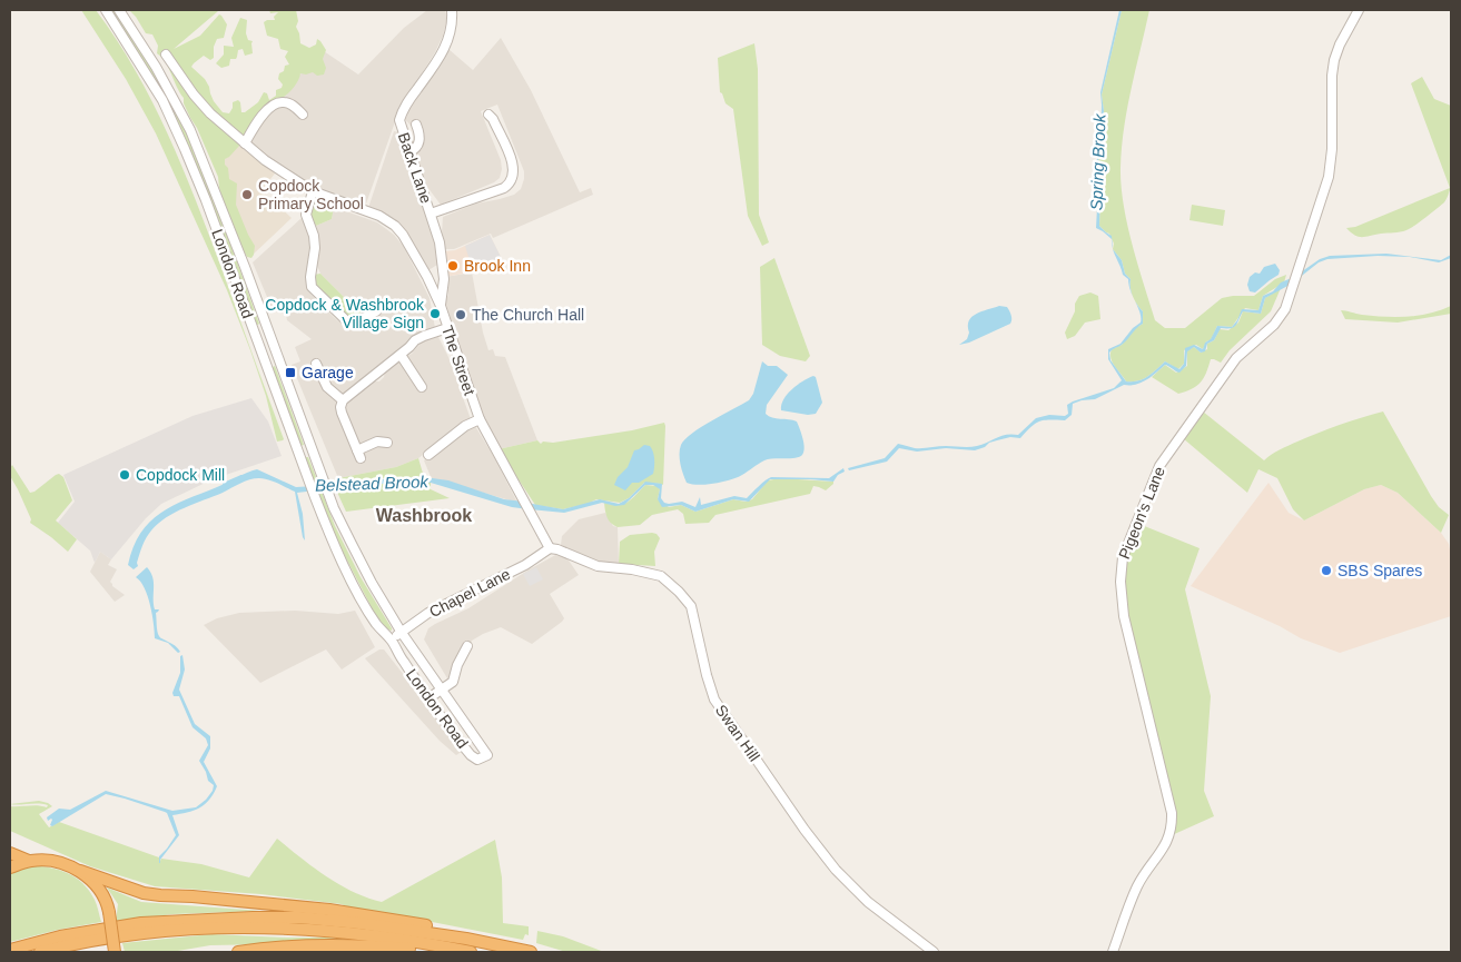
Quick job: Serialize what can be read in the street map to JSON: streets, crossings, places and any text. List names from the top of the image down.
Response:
{
  "streets": {
    "street": [
      "Back Lane",
      "London Road",
      "The Street",
      "Pigeon's Lane",
      "Chapel Lane",
      "Swan Hill"
    ]
  },
  "crossings": [
    ["Back Lane", "The Street"],
    ["London Road", "Chapel Lane"],
    ["The Street", "Chapel Lane"],
    ["The Street", "Swan Hill"],
    ["Chapel Lane", "Swan Hill"]
  ],
  "districts": ["Washbrook"],
  "water": ["Spring Brook", "Belstead Brook"],
  "places": {
    "other": [
      "Copdock Primary School",
      "Brook Inn",
      "Copdock & Washbrook Village Sign",
      "The Church Hall",
      "Copdock Mill",
      "SBS Spares"
    ],
    "transit": ["Garage"]
  }
}
